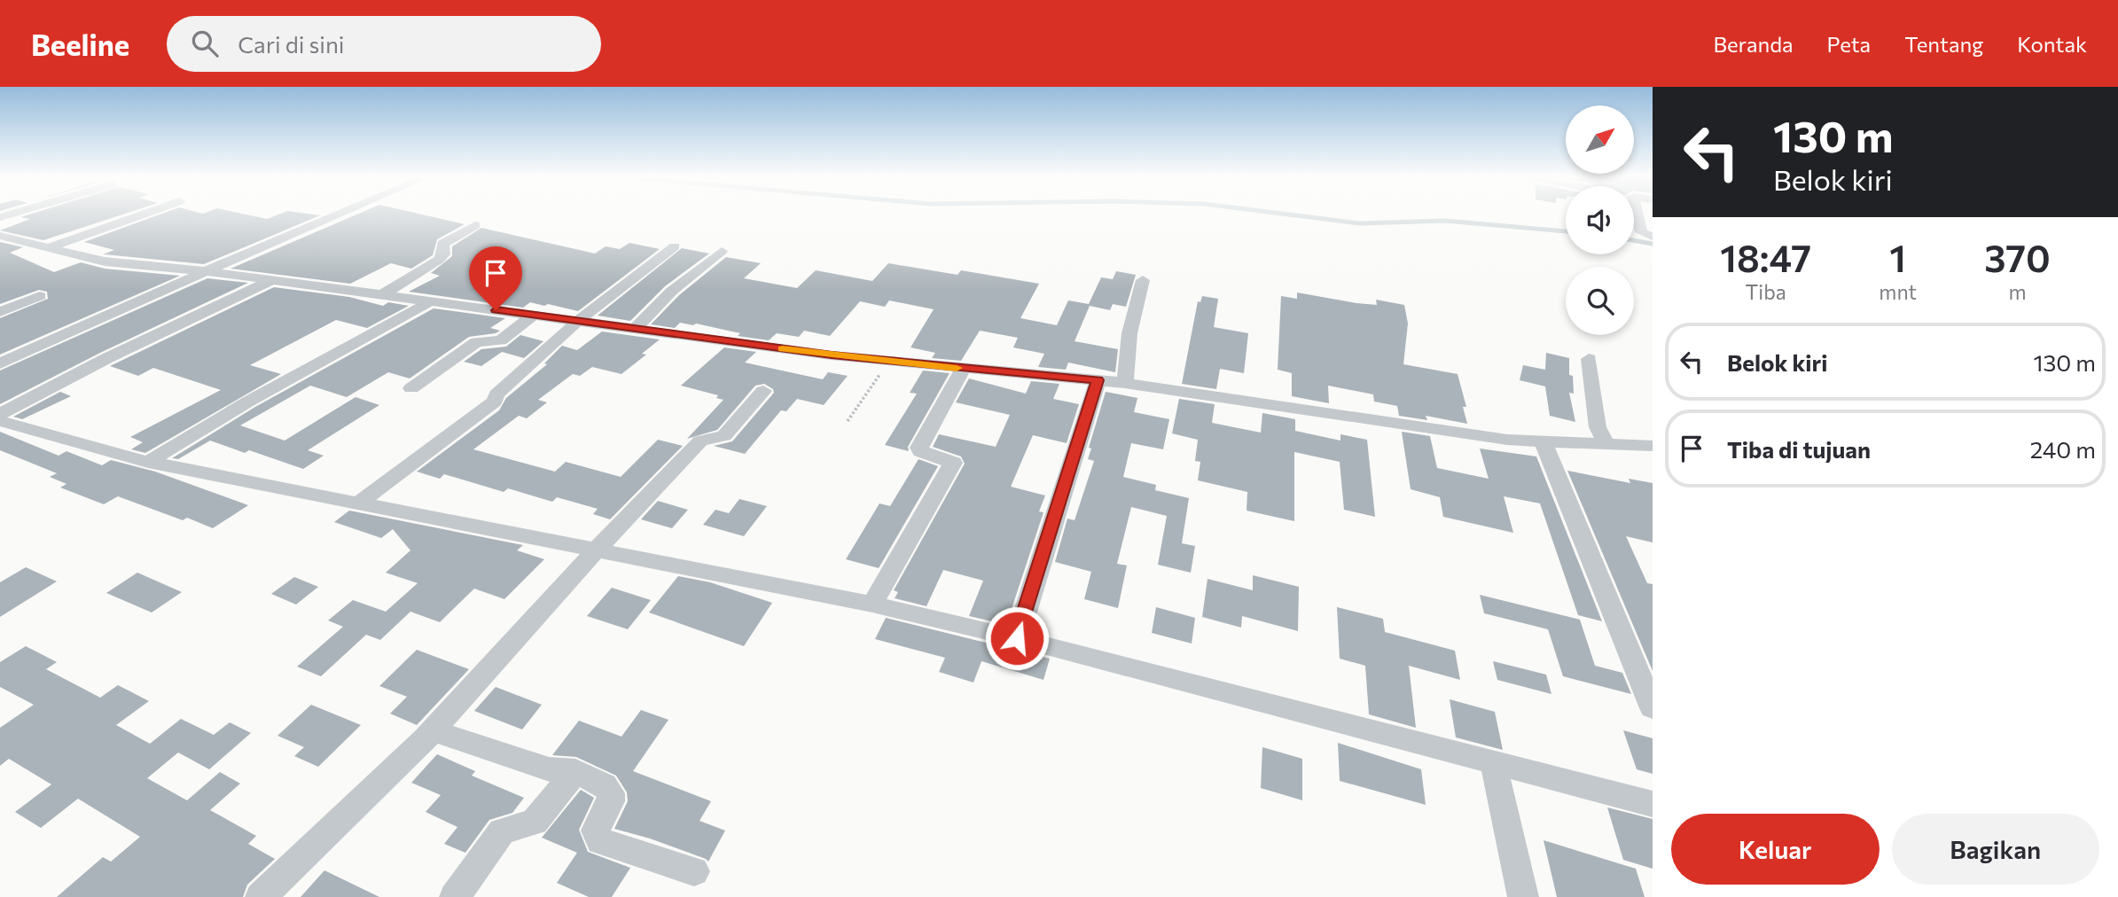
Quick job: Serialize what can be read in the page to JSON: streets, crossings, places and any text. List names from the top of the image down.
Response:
{
  "north": "top right",
  "page": {
    "header": "Beeline",
    "search": "Cari di sini",
    "nav": [
      "Beranda",
      "Peta",
      "Tentang",
      "Kontak"
    ],
    "turn": ["130 m", "Belok kiri"],
    "eta": [
      "18:47",
      "Tiba",
      "1",
      "mnt",
      "370",
      "m"
    ],
    "list": [
      {
        "name": "Belok kiri",
        "value": "130 m"
      },
      {
        "name": "Tiba di tujuan",
        "value": "240 m"
      }
    ],
    "buttons": ["Keluar", "Bagikan"]
  }
}
